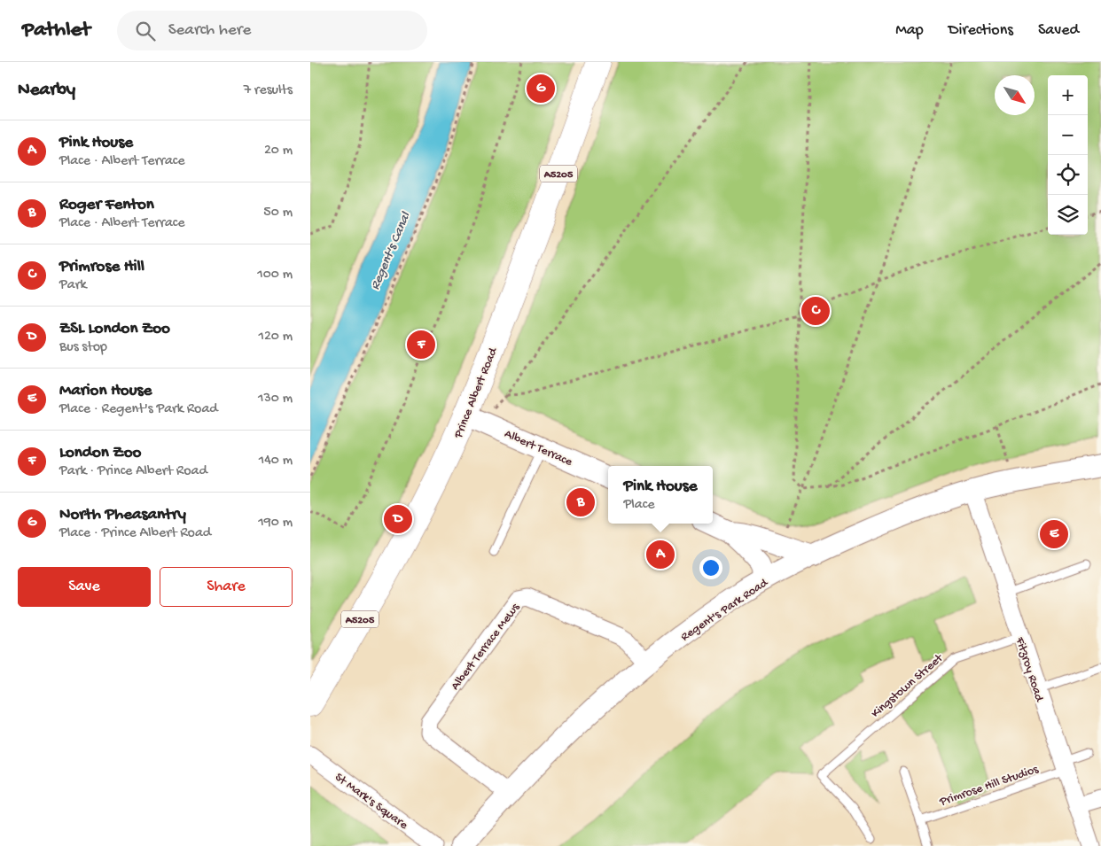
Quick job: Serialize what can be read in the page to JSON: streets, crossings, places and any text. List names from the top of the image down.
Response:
{
  "streets": {
    "main road": ["A5205", "Prince Albert Road"],
    "street": [
      "Albert Terrace",
      "Regent's Park Road",
      "Albert Terrace Mews",
      "Fitzroy Road",
      "St Mark's Square"
    ],
    "lane": ["Kingstown Street", "Primrose Hill Studios"]
  },
  "crossings": [
    ["Prince Albert Road", "Albert Terrace"],
    ["Regent's Park Road", "Albert Terrace Mews"],
    ["Regent's Park Road", "Fitzroy Road"],
    ["Fitzroy Road", "Kingstown Street"],
    ["Fitzroy Road", "Primrose Hill Studios"]
  ],
  "water": ["Regent's Canal"],
  "north": "bottom right",
  "page": {
    "header": "Pathlet",
    "search": "Search here",
    "nav": ["Map", "Directions", "Saved"],
    "heading": ["Nearby", "7 results"],
    "pins": [
      "G",
      "C",
      "F",
      "B",
      "D",
      "E",
      "A"
    ],
    "map_buttons": ["+", "−"],
    "list": [
      {
        "mark": "A",
        "name": "Pink House",
        "note": "Place · Albert Terrace",
        "value": "20 m"
      },
      {
        "mark": "B",
        "name": "Roger Fenton",
        "note": "Place · Albert Terrace",
        "value": "50 m"
      },
      {
        "mark": "C",
        "name": "Primrose Hill",
        "note": "Park",
        "value": "100 m"
      },
      {
        "mark": "D",
        "name": "ZSL London Zoo",
        "note": "Bus stop",
        "value": "120 m"
      },
      {
        "mark": "E",
        "name": "Marion House",
        "note": "Place · Regent's Park Road",
        "value": "130 m"
      },
      {
        "mark": "F",
        "name": "London Zoo",
        "note": "Park · Prince Albert Road",
        "value": "140 m"
      },
      {
        "mark": "G",
        "name": "North Pheasantry",
        "note": "Place · Prince Albert Road",
        "value": "190 m"
      }
    ],
    "popup": ["Pink House", "Place"],
    "buttons": ["Save", "Share"]
  }
}
